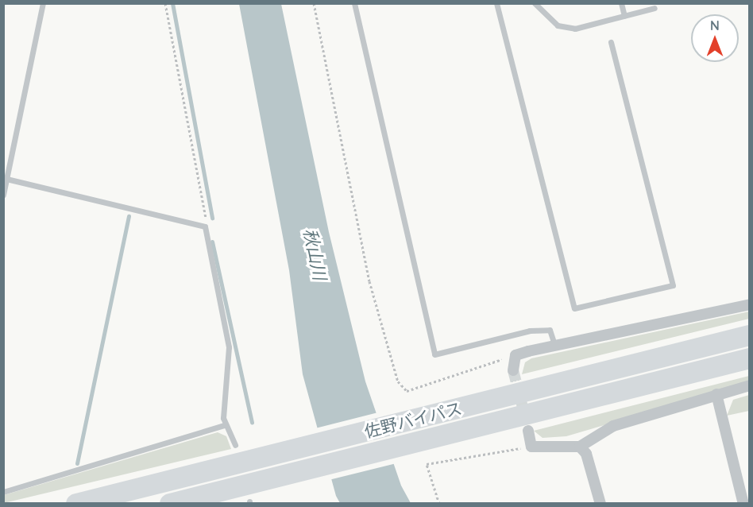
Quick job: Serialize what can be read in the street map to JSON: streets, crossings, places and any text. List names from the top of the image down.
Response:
{
  "streets": {
    "highway": ["佐野バイパス"]
  },
  "water": ["秋山川"],
  "north": "top"
}
